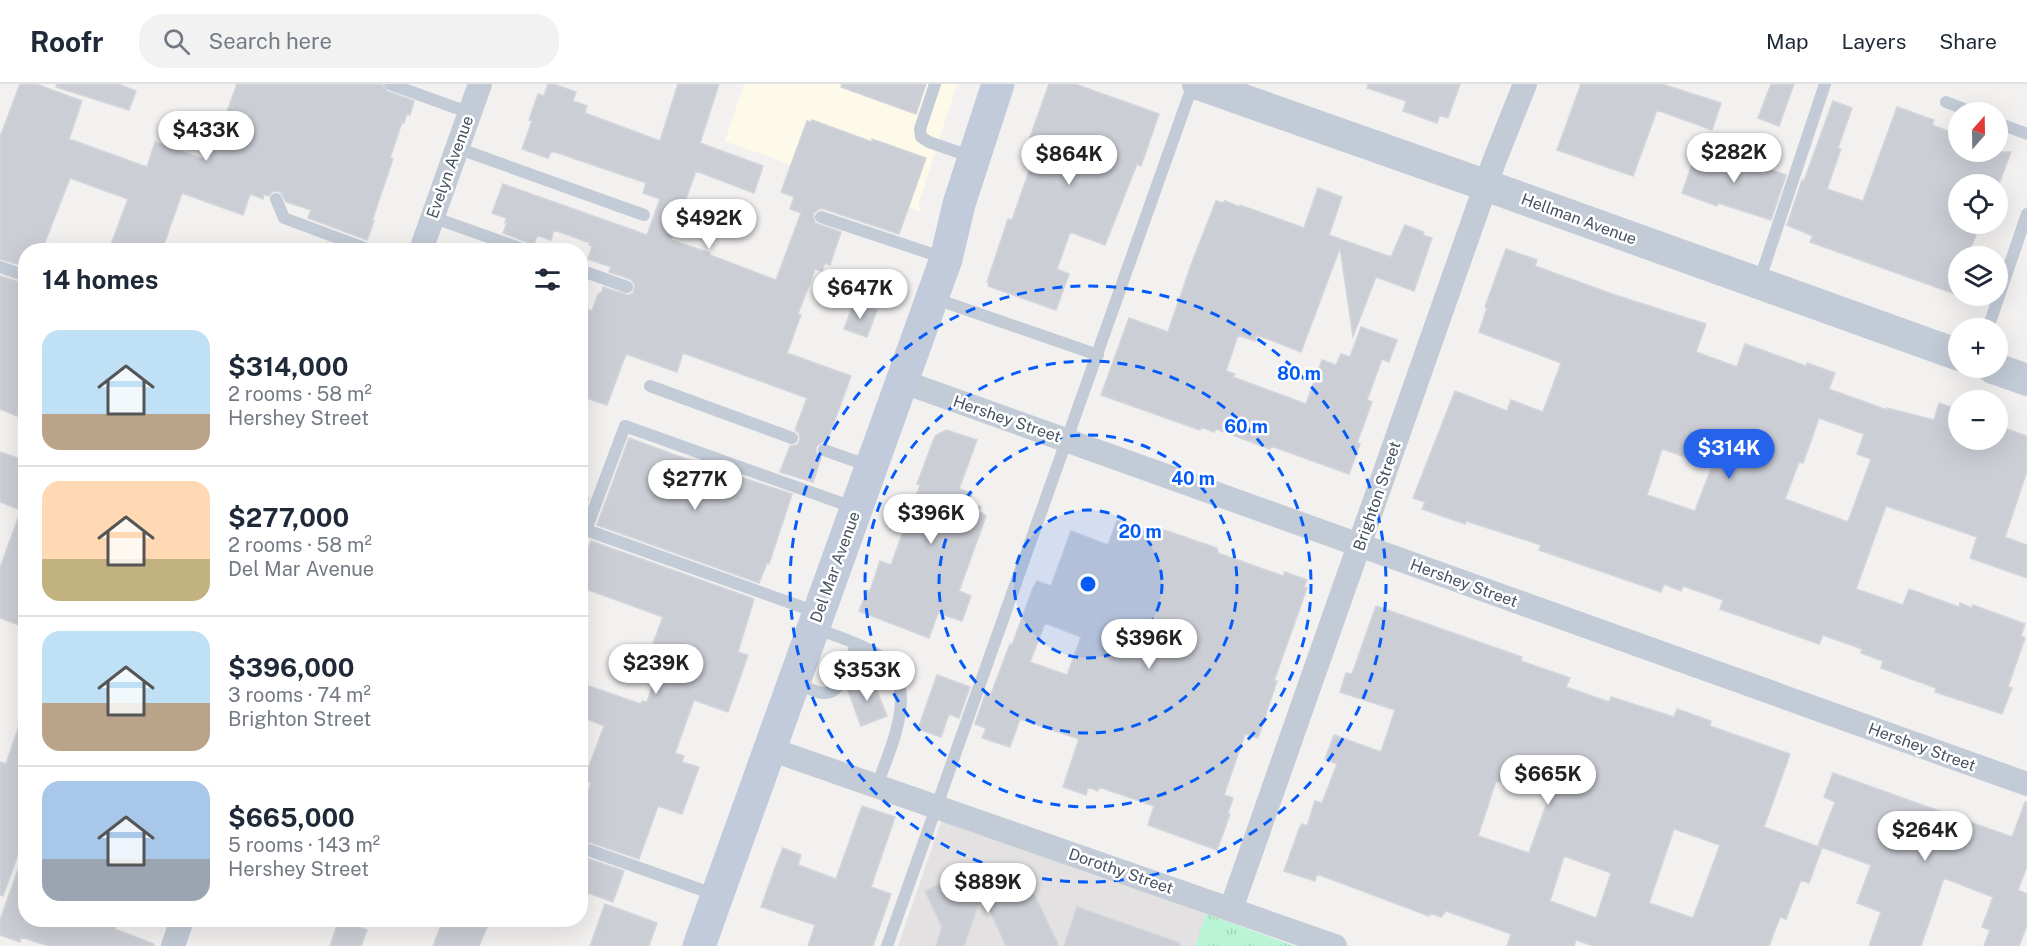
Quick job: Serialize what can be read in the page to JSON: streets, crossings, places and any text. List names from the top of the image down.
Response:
{
  "streets": {
    "main road": ["Del Mar Avenue"],
    "street": [
      "Evelyn Avenue",
      "Hellman Avenue",
      "Hershey Street",
      "Brighton Street",
      "Dorothy Street"
    ]
  },
  "crossings": [
    ["Hellman Avenue", "Brighton Street"],
    ["Hershey Street", "Brighton Street"],
    ["Hershey Street", "Del Mar Avenue"],
    ["Brighton Street", "Dorothy Street"],
    ["Del Mar Avenue", "Dorothy Street"]
  ],
  "north": "top",
  "page": {
    "header": "Roofr",
    "search": "Search here",
    "nav": ["Map", "Layers", "Share"],
    "map_buttons": ["+", "−"],
    "price": [
      "$433K",
      "$282K",
      "$864K",
      "$492K",
      "$647K",
      "$314K",
      "$277K",
      "$396K",
      "$396K",
      "$239K",
      "$353K",
      "$665K",
      "$264K",
      "$889K"
    ],
    "heading": "14 homes",
    "list": [
      {
        "name": "$314,000",
        "note": "2 rooms · 58 m² · Hershey Street"
      },
      {
        "name": "$277,000",
        "note": "2 rooms · 58 m² · Del Mar Avenue"
      },
      {
        "name": "$396,000",
        "note": "3 rooms · 74 m² · Brighton Street"
      },
      {
        "name": "$665,000",
        "note": "5 rooms · 143 m² · Hershey Street"
      }
    ]
  },
  "rings": [
    "80 m",
    "60 m",
    "40 m",
    "20 m"
  ]
}
